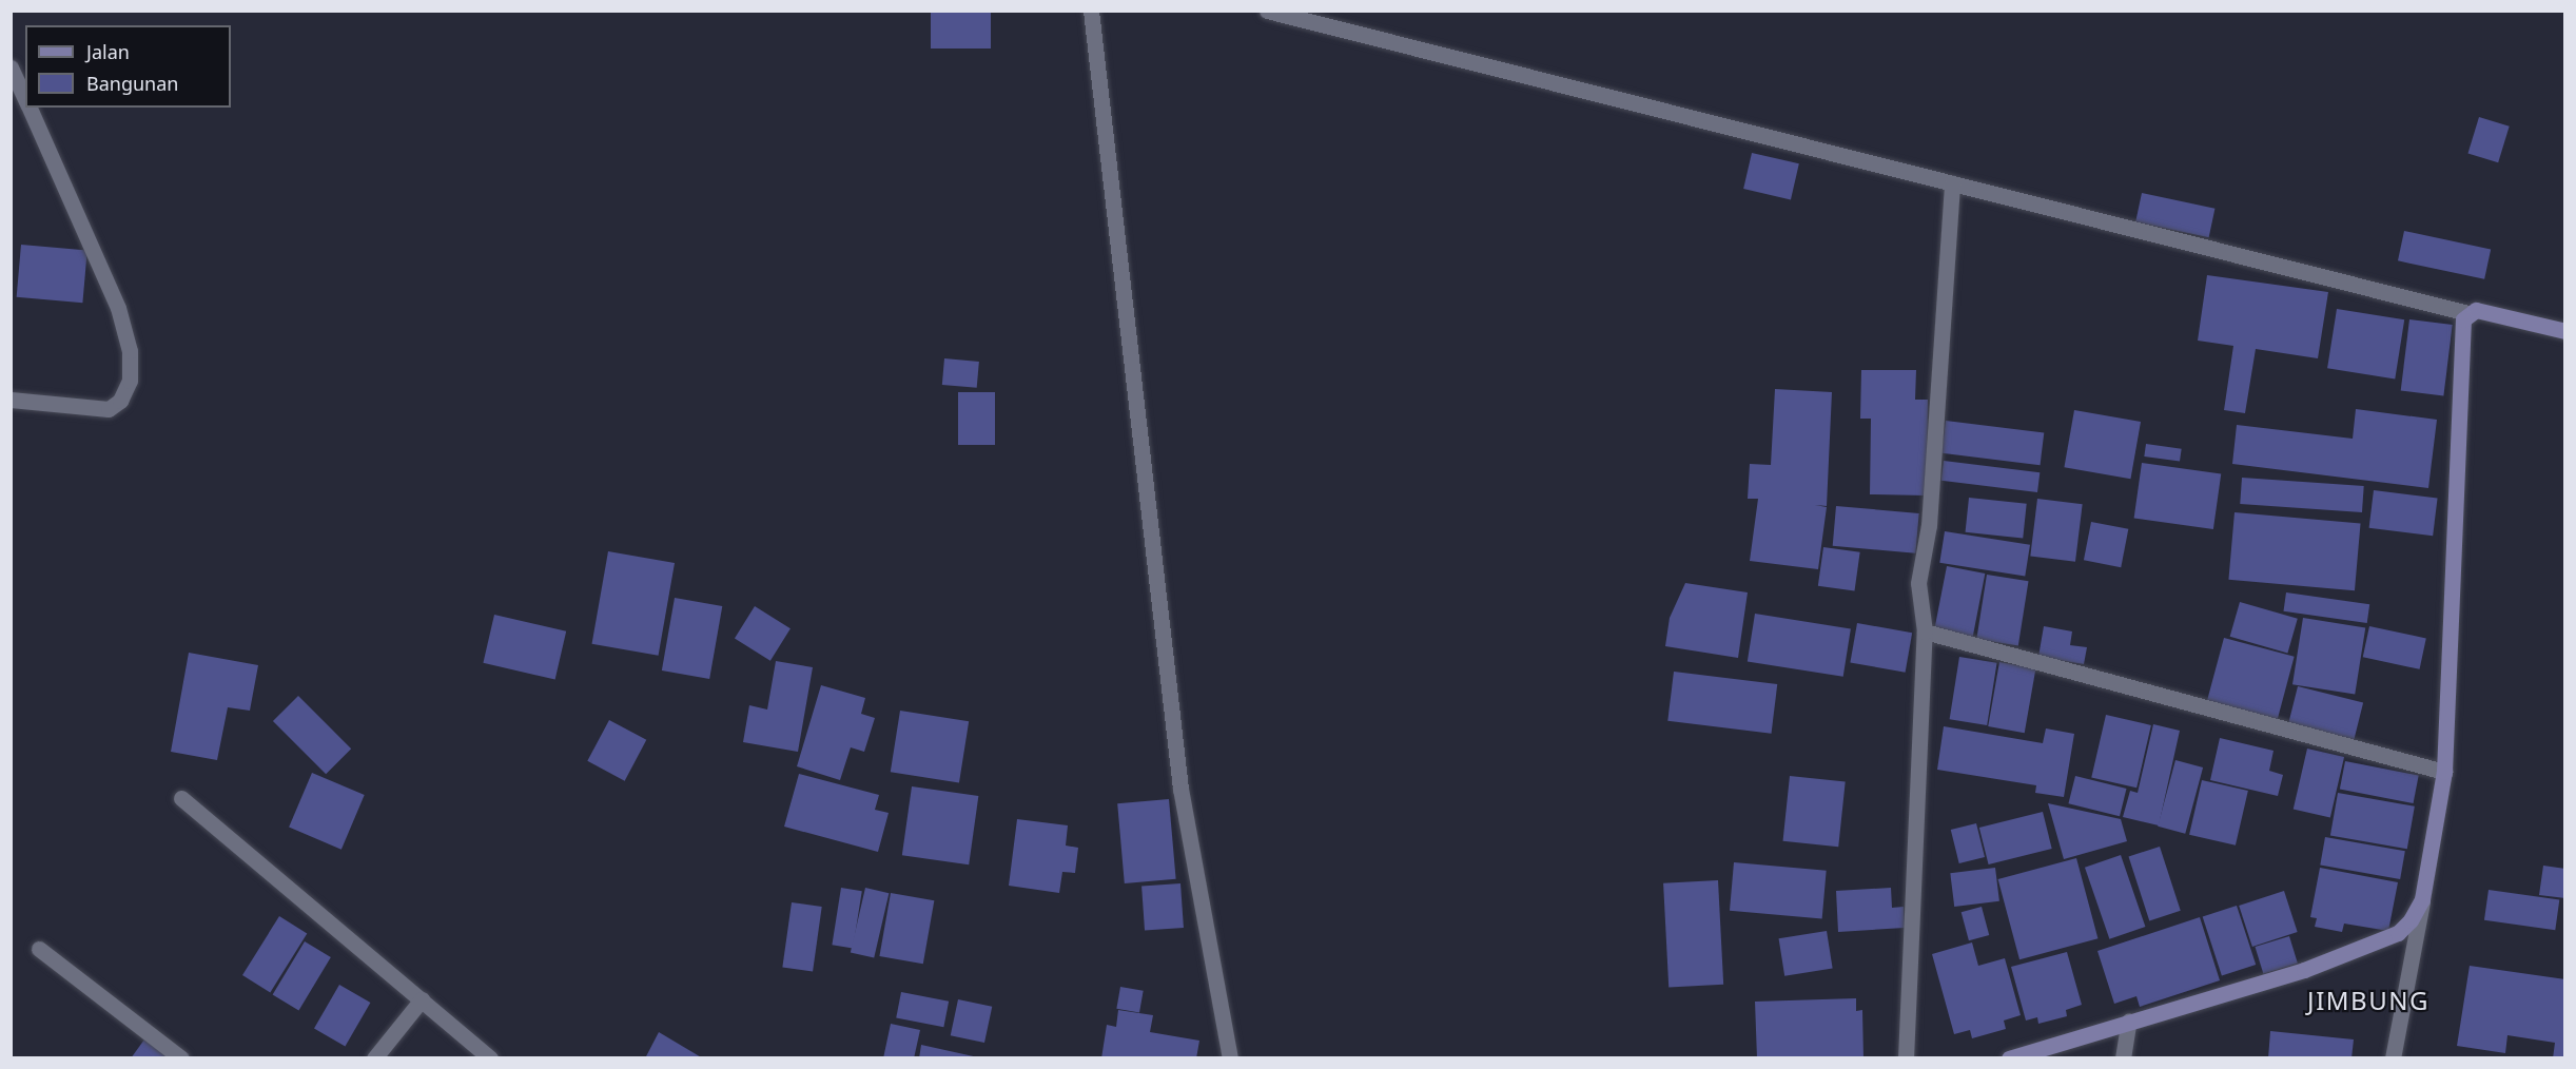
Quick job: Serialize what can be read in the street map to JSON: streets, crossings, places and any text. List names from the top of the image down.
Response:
{
  "districts": ["JIMBUNG"],
  "legend": ["Jalan", "Bangunan"]
}
